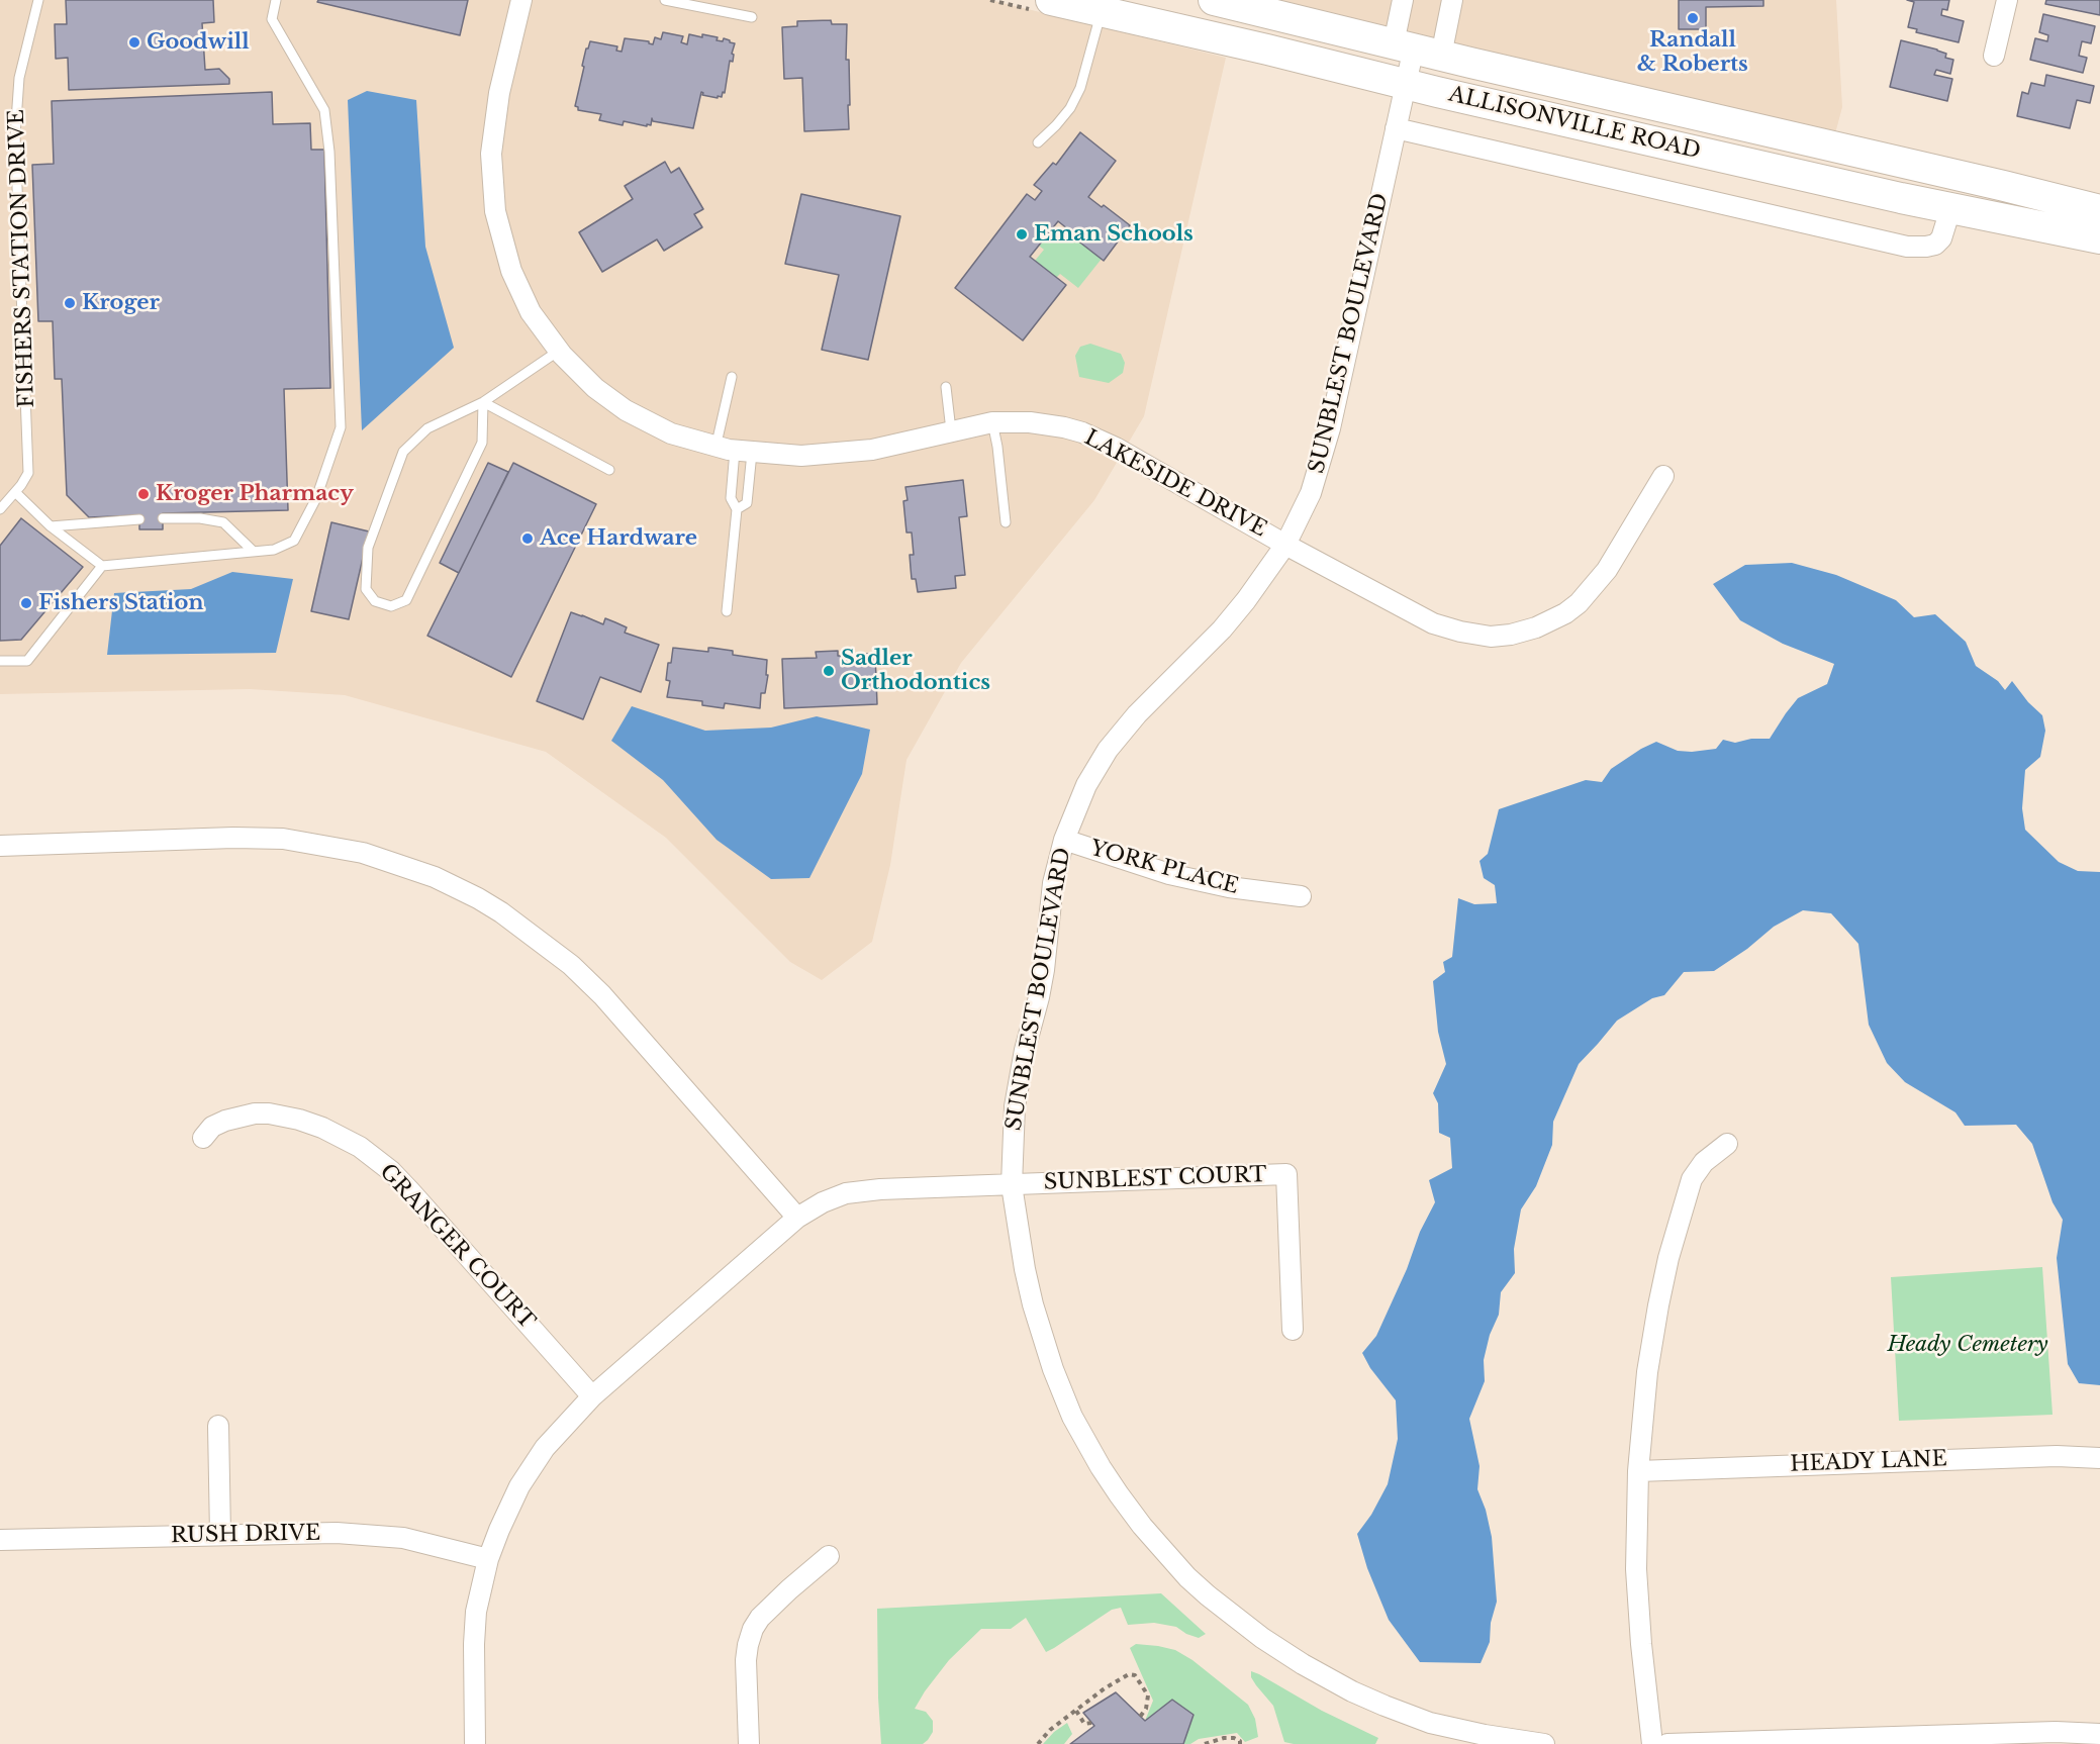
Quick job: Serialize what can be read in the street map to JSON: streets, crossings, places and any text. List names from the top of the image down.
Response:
{
  "streets": {
    "main road": ["ALLISONVILLE ROAD"],
    "street": [
      "SUNBLEST BOULEVARD",
      "LAKESIDE DRIVE",
      "YORK PLACE",
      "SUNBLEST COURT",
      "GRANGER COURT",
      "HEADY LANE",
      "RUSH DRIVE"
    ],
    "lane": ["FISHERS STATION DRIVE"]
  },
  "crossings": [
    ["ALLISONVILLE ROAD", "SUNBLEST BOULEVARD"],
    ["SUNBLEST BOULEVARD", "LAKESIDE DRIVE"],
    ["SUNBLEST BOULEVARD", "YORK PLACE"],
    ["SUNBLEST BOULEVARD", "SUNBLEST COURT"]
  ],
  "parks": ["Heady Cemetery"],
  "places": [
    "Randall & Roberts",
    "Goodwill",
    "Eman Schools",
    "Kroger",
    "Kroger Pharmacy",
    "Ace Hardware",
    "Fishers Station",
    "Sadler Orthodontics"
  ]
}
